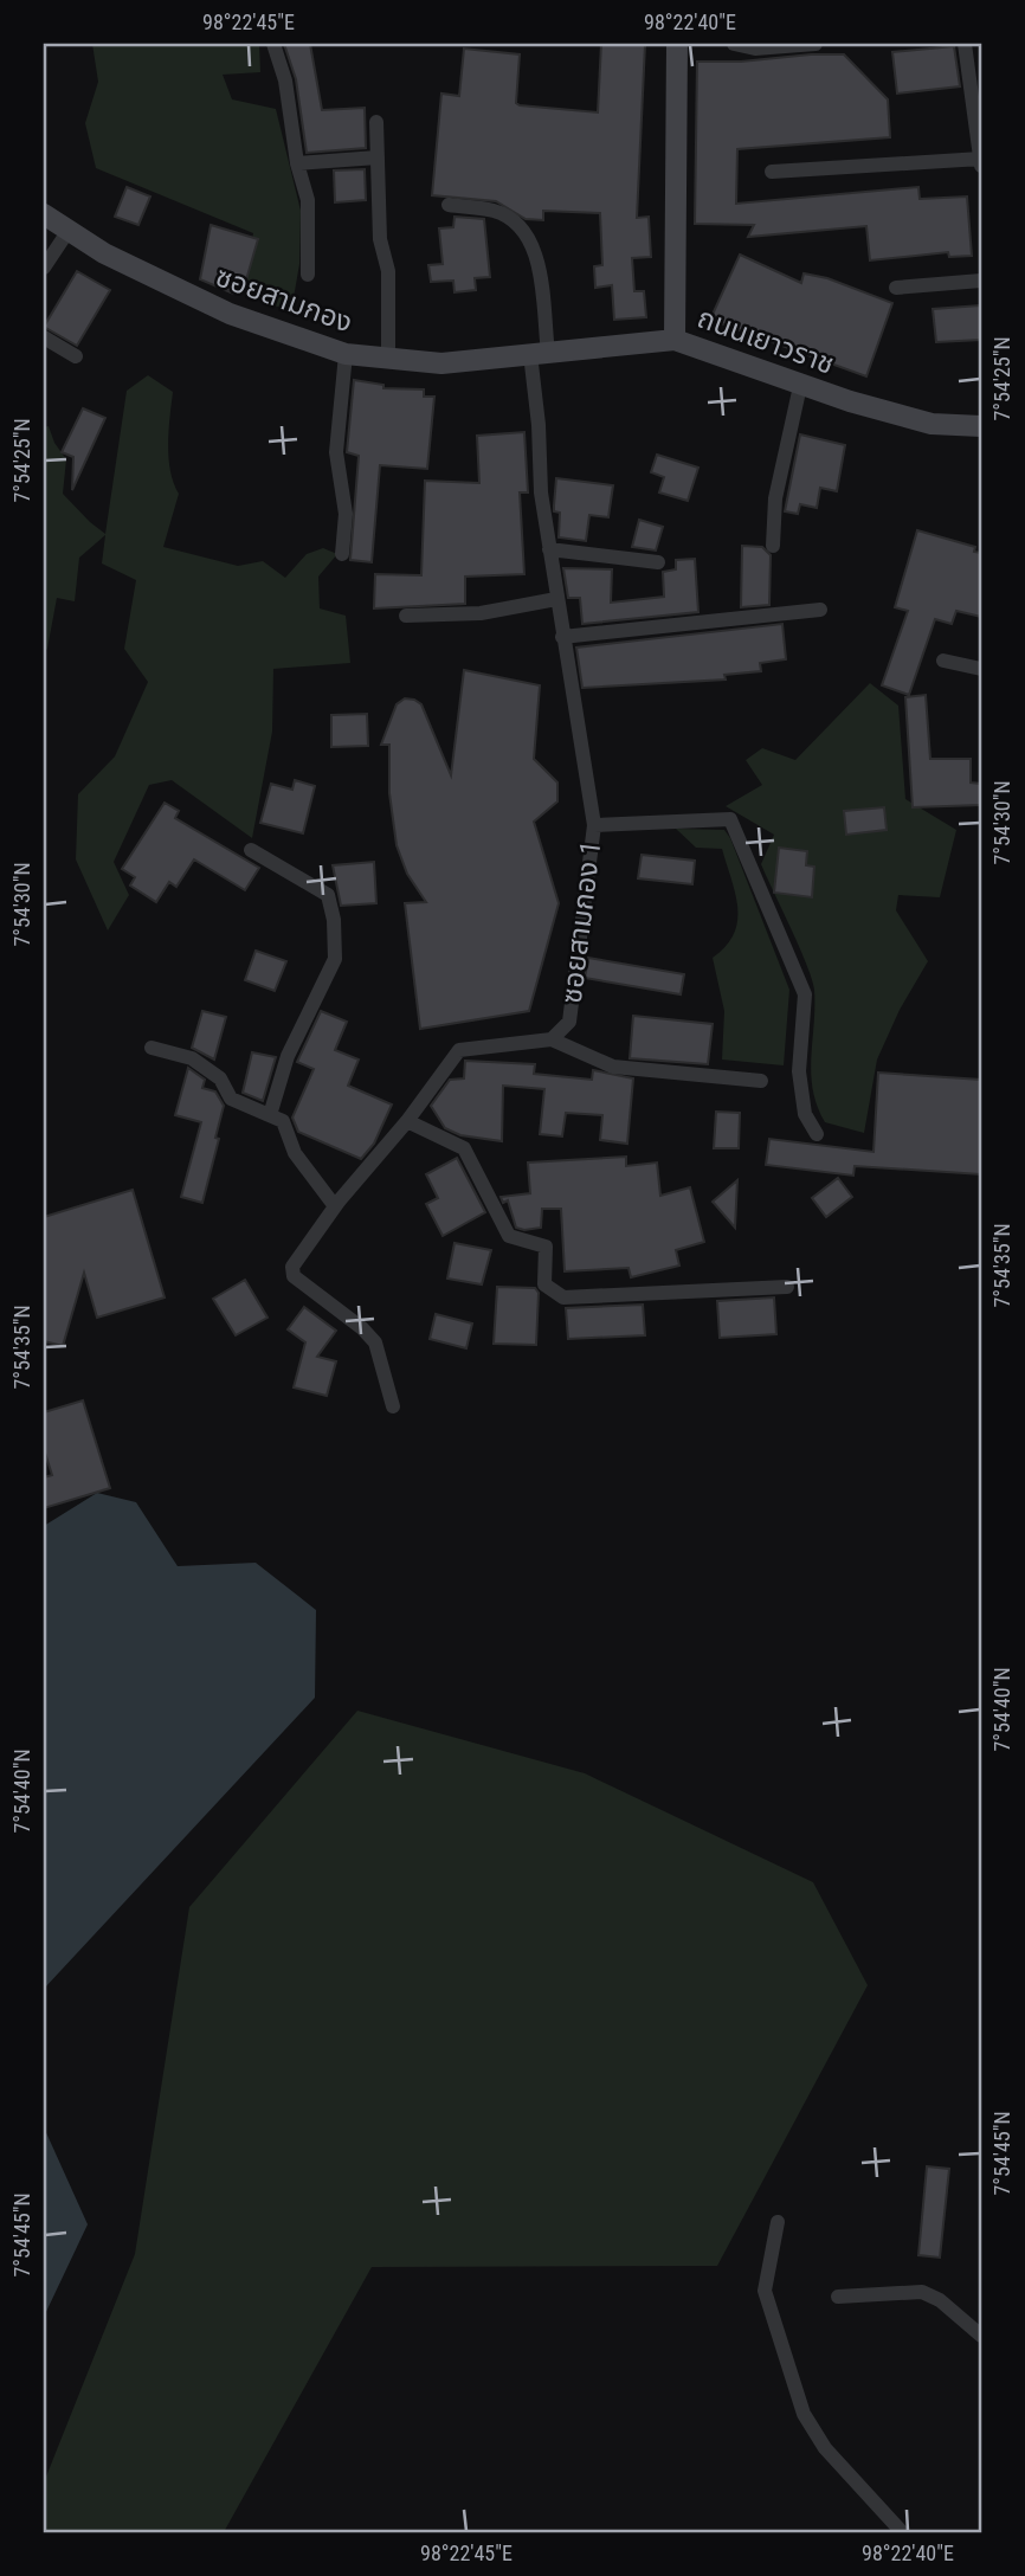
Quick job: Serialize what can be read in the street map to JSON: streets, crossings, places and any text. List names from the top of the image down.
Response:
{
  "streets": {
    "street": ["ซอยสามกอง", "ถนนเยาวราช", "ซอยสามกอง 1"]
  },
  "crossings": [
    ["ซอยสามกอง", "ถนนเยาวราช"],
    ["ซอยสามกอง", "ซอยสามกอง 1"]
  ],
  "coordinates": [
    "98°22'45\"E",
    "98°22'40\"E",
    "7°54'25\"N",
    "7°54'30\"N",
    "7°54'35\"N",
    "7°54'40\"N",
    "7°54'45\"N"
  ]
}
